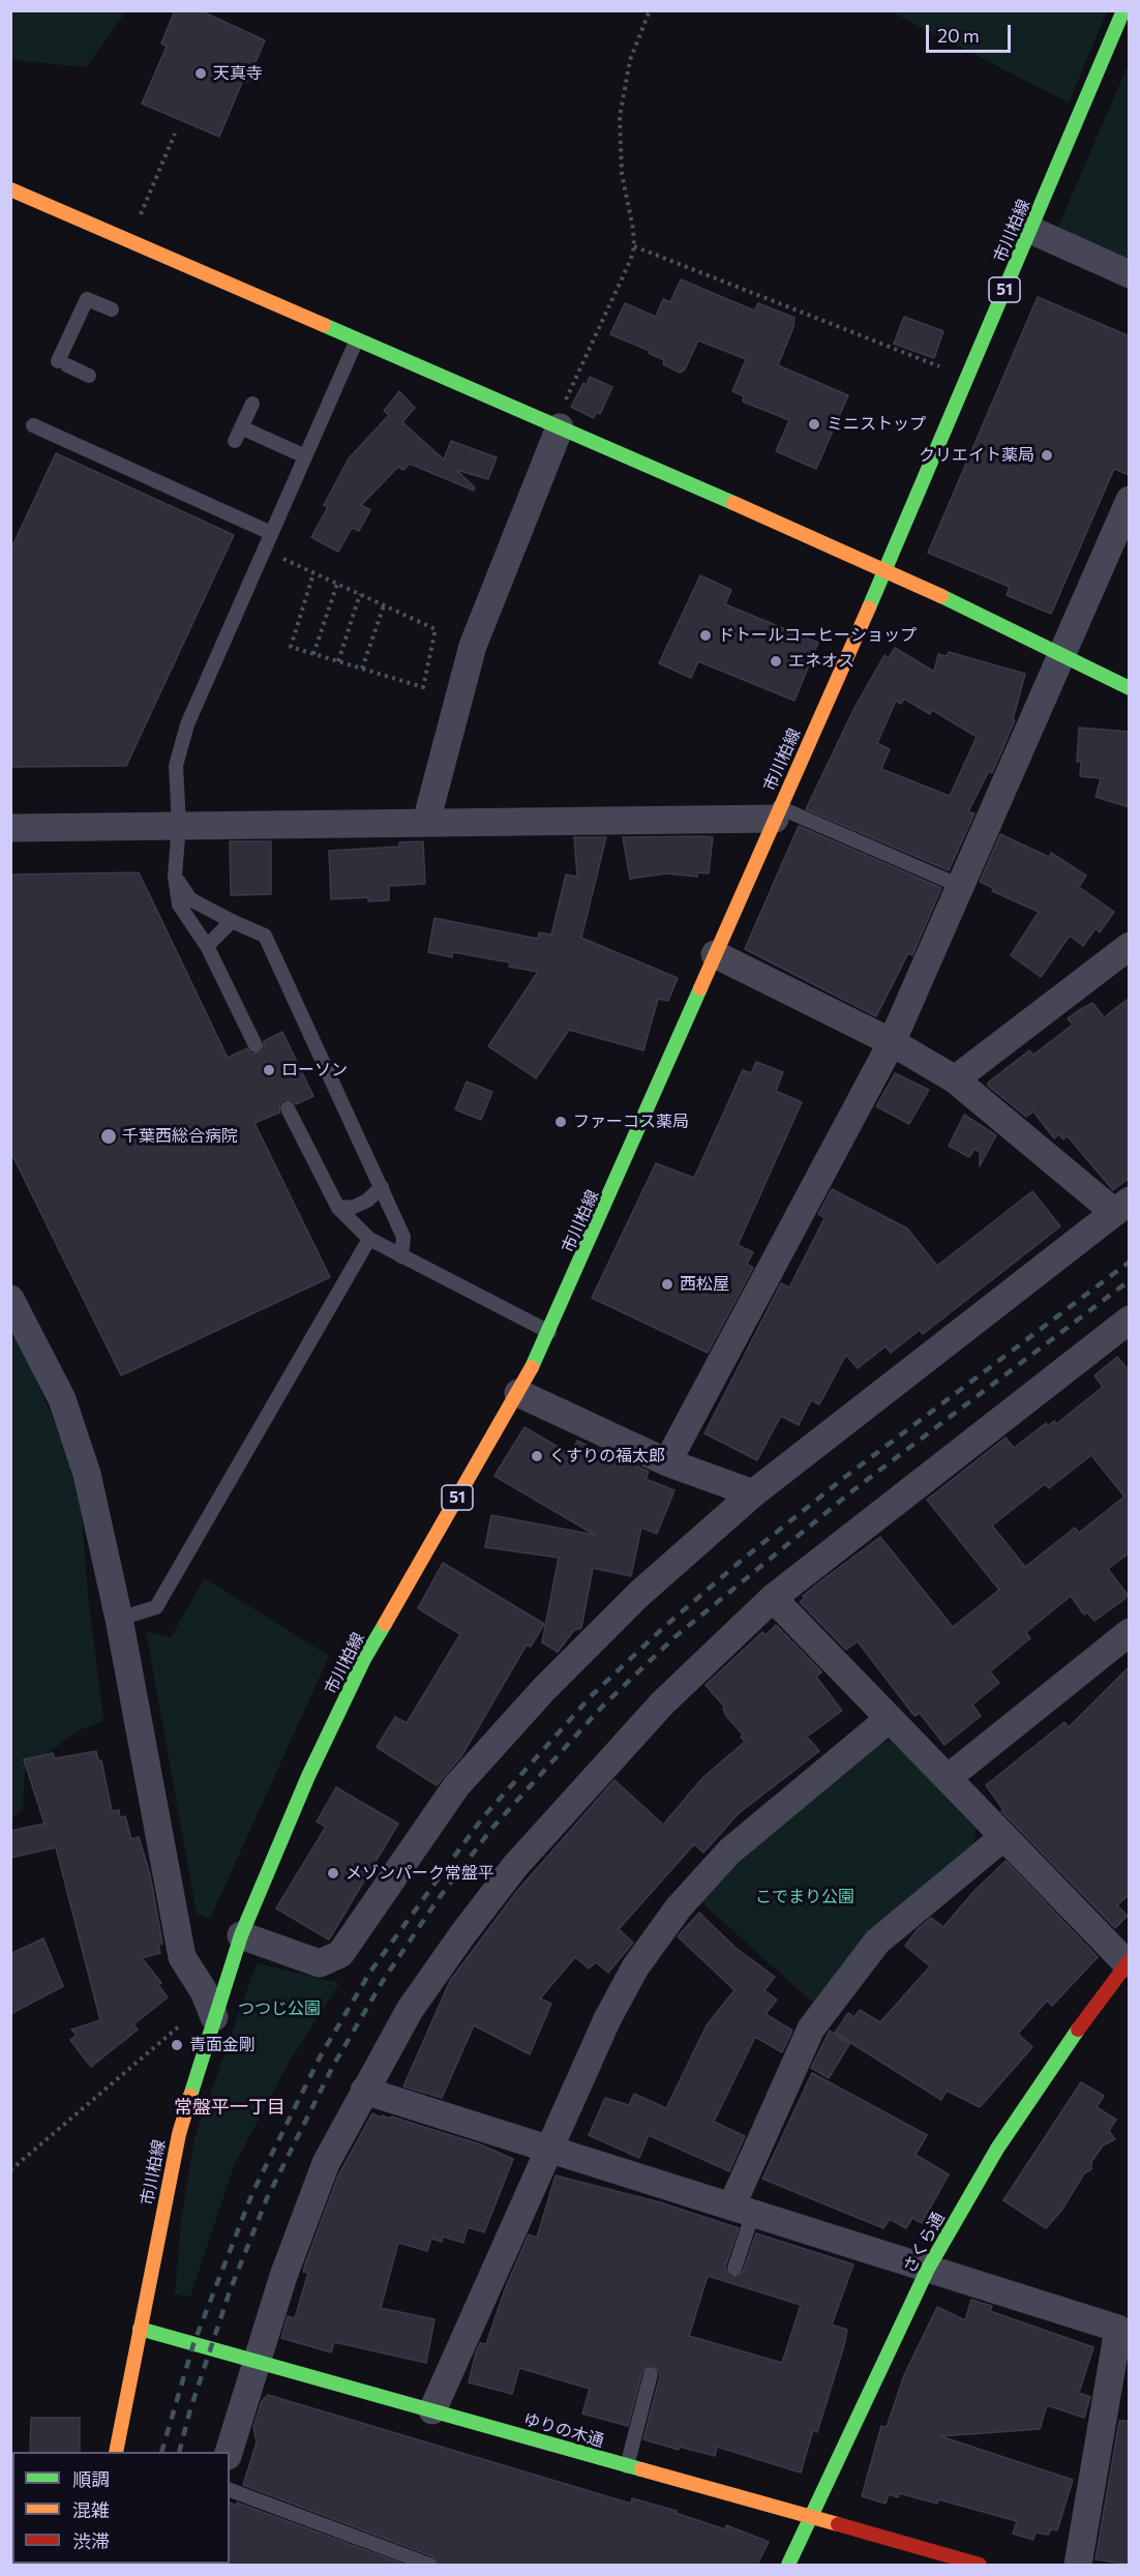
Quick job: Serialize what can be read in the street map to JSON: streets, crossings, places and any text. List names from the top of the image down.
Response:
{
  "streets": {
    "street": [
      "市川柏線",
      "51",
      "さくら通",
      "ゆりの木通"
    ]
  },
  "crossings": [
    ["市川柏線", "ゆりの木通"],
    ["さくら通", "ゆりの木通"]
  ],
  "districts": ["常盤平一丁目"],
  "parks": ["こでまり公園", "つつじ公園"],
  "places": [
    "天真寺",
    "ミニストップ",
    "クリエイト薬局",
    "ドトールコーヒーショップ",
    "エネオス",
    "ローソン",
    "ファーコス薬局",
    "千葉西総合病院",
    "西松屋",
    "くすりの福太郎",
    "メゾンパーク常盤平",
    "青面金剛"
  ],
  "legend": ["順調", "混雑", "渋滞"],
  "scale_bar": "20 m"
}
